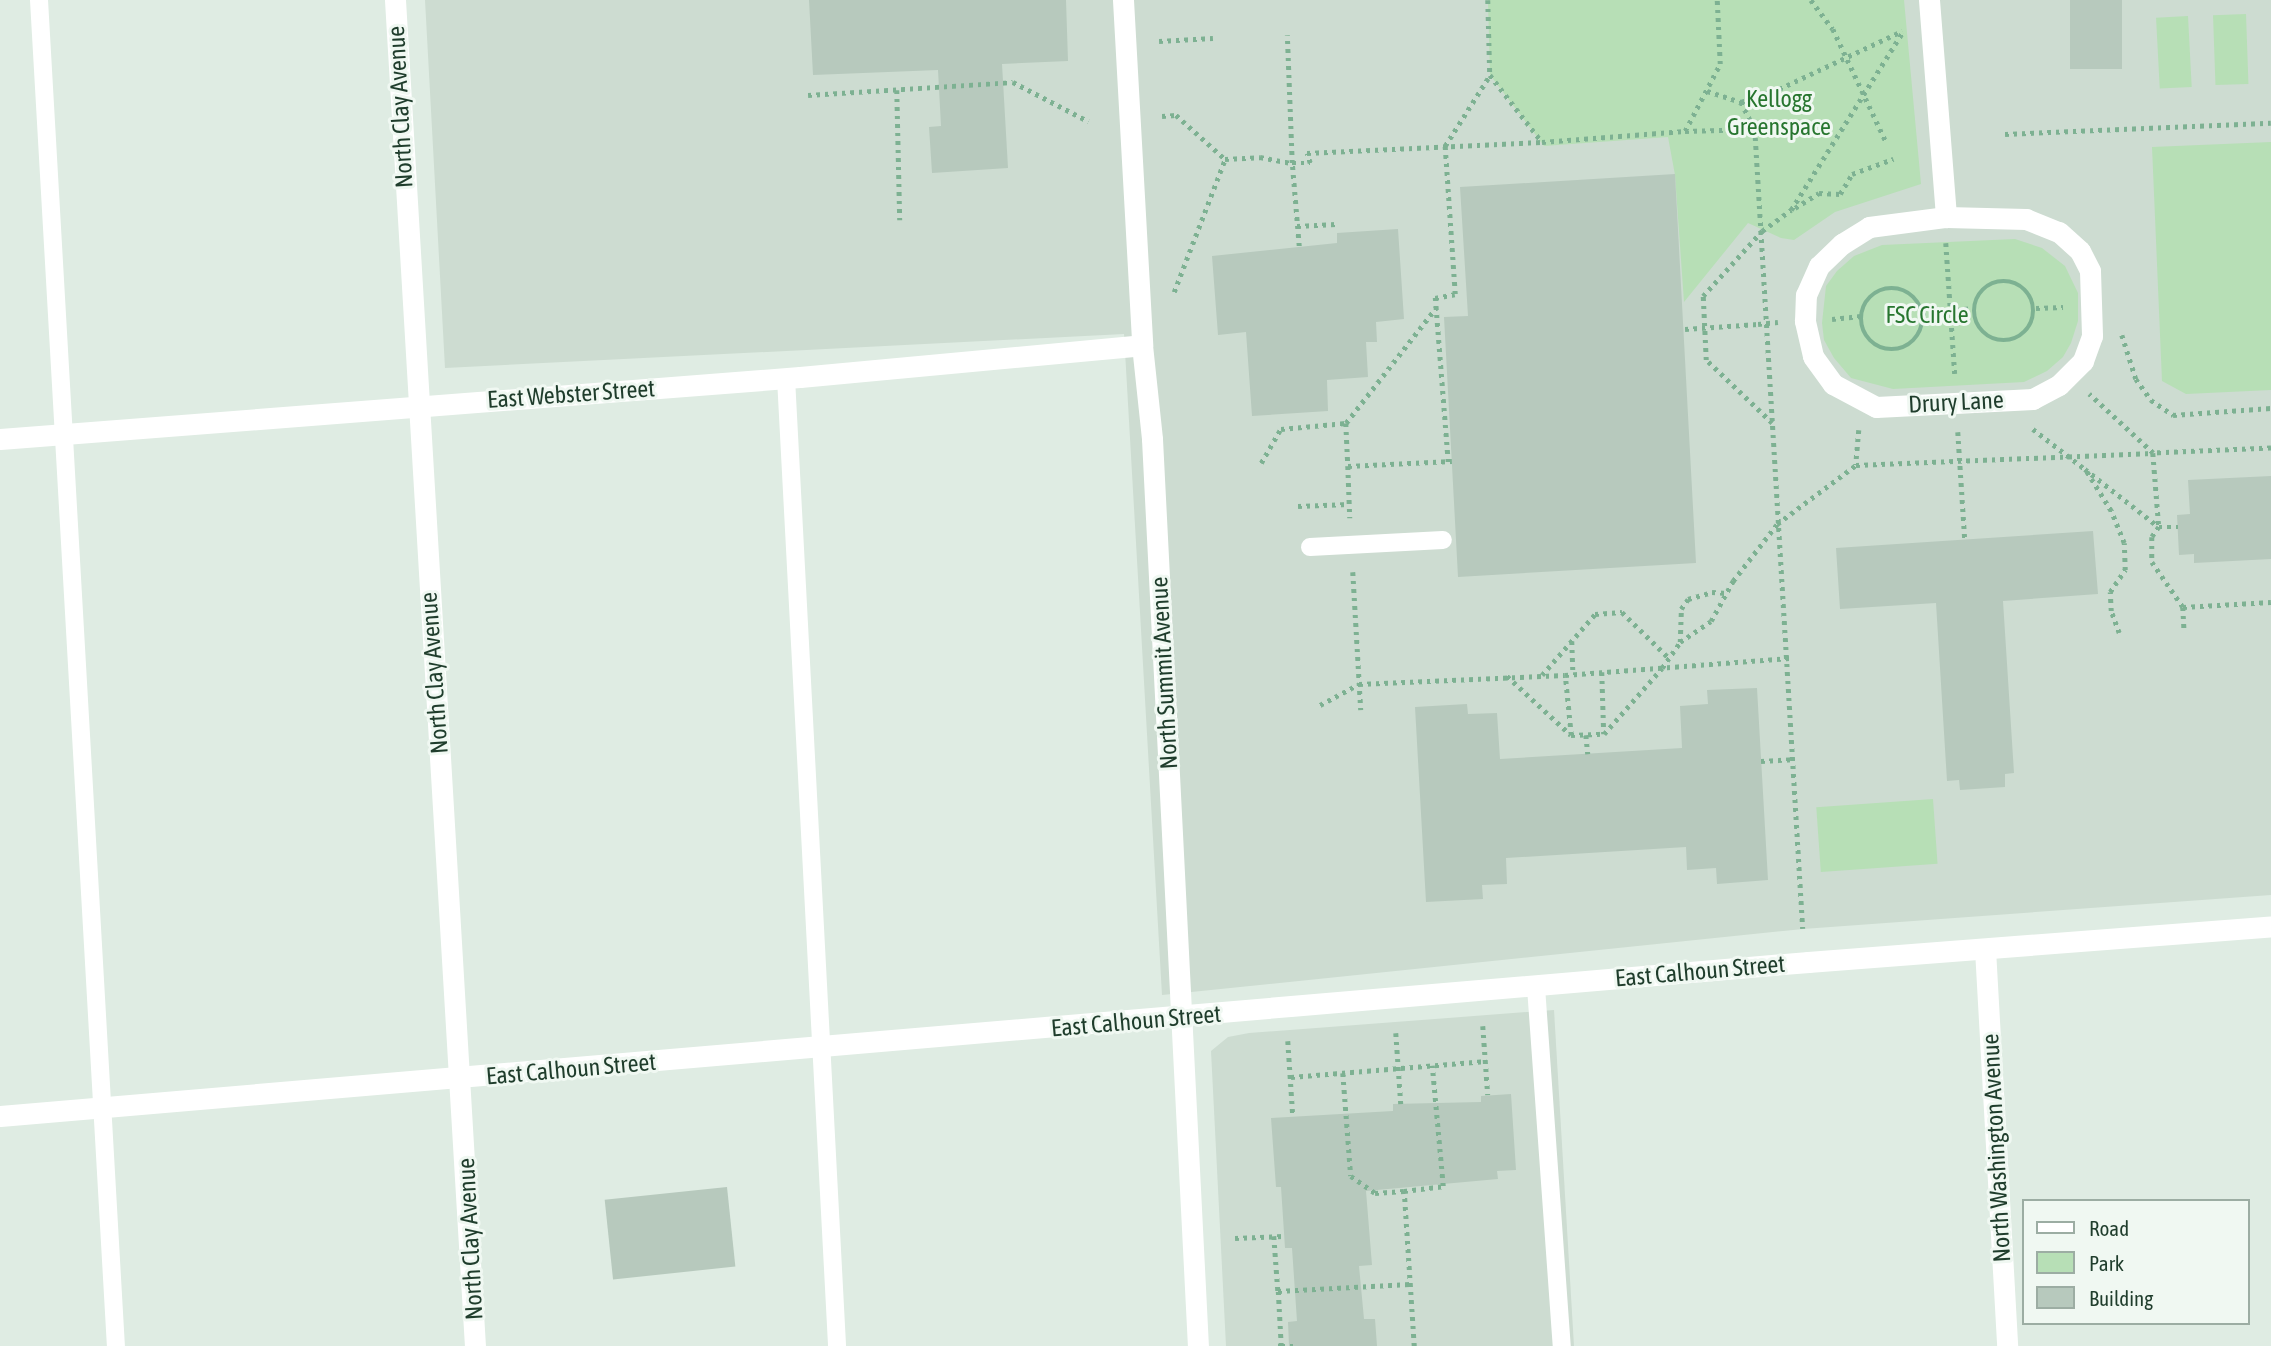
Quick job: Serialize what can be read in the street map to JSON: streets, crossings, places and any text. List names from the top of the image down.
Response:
{
  "streets": {
    "street": [
      "North Clay Avenue",
      "East Webster Street",
      "Drury Lane",
      "North Summit Avenue",
      "East Calhoun Street",
      "North Washington Avenue"
    ]
  },
  "crossings": [
    ["North Clay Avenue", "East Webster Street"],
    ["North Clay Avenue", "East Calhoun Street"],
    ["East Webster Street", "North Summit Avenue"],
    ["North Summit Avenue", "East Calhoun Street"],
    ["East Calhoun Street", "North Washington Avenue"]
  ],
  "parks": ["Kellogg Greenspace", "FSC Circle"],
  "legend": ["Road", "Park", "Building"]
}
